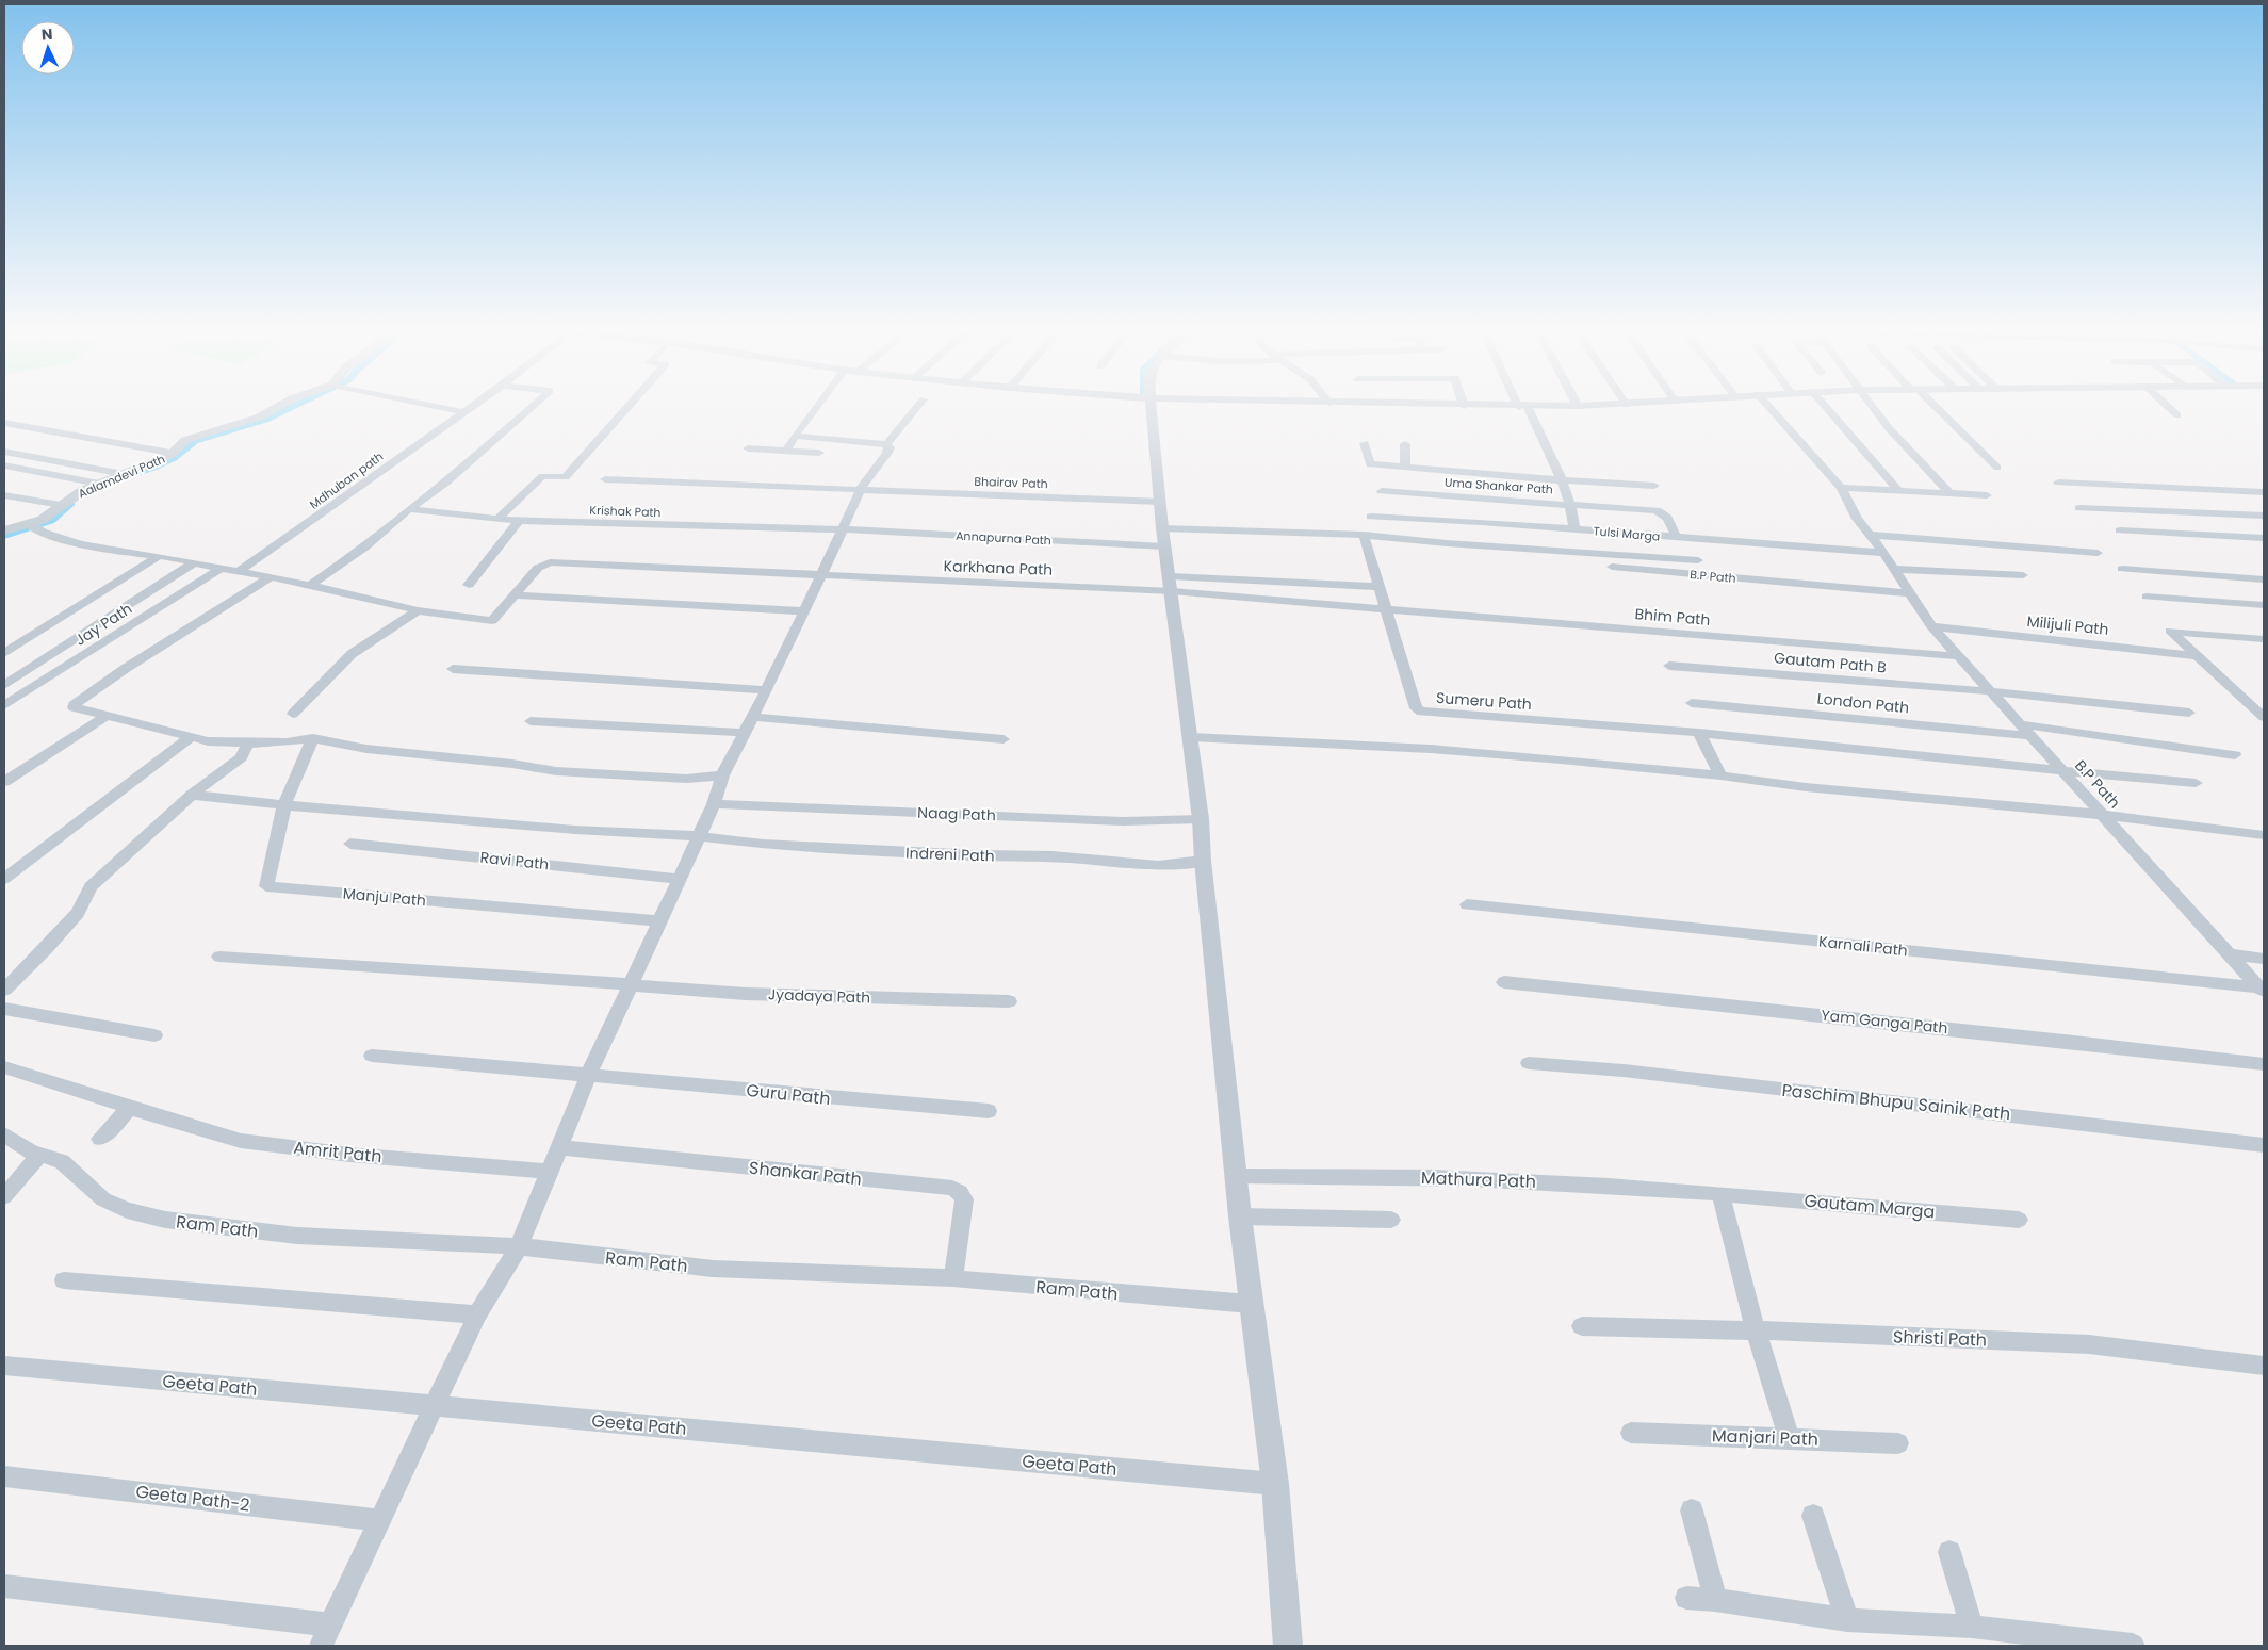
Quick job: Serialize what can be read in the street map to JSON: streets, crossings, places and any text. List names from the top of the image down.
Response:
{
  "streets": {
    "street": [
      "Aalamdevi Path",
      "Mdhuban path",
      "Bhairav Path",
      "Uma Shankar Path",
      "Krishak Path",
      "Tulsi Marga",
      "Annapurna Path",
      "Karkhana Path",
      "B.P Path",
      "Bhim Path",
      "Jay Path",
      "Milijuli Path",
      "Gautam Path B",
      "Sumeru Path",
      "London Path",
      "Naag Path",
      "Indreni Path",
      "Ravi Path",
      "Manju Path",
      "Karnali Path",
      "Jyadaya Path",
      "Yam Ganga Path",
      "Guru Path",
      "Paschim Bhupu Sainik Path",
      "Amrit Path",
      "Shankar Path",
      "Mathura Path",
      "Gautam Marga",
      "Ram Path",
      "Shristi Path",
      "Geeta Path",
      "Manjari Path",
      "Geeta Path-2"
    ]
  },
  "crossings": [
    ["Krishak Path", "Annapurna Path"],
    ["Tulsi Marga", "B.P Path"],
    ["Annapurna Path", "Sumeru Path"],
    ["Karkhana Path", "Bhim Path"],
    ["B.P Path", "Bhim Path"],
    ["B.P Path", "Milijuli Path"],
    ["B.P Path", "Gautam Path B"],
    ["B.P Path", "London Path"],
    ["B.P Path", "Karnali Path"],
    ["Bhim Path", "Sumeru Path"],
    ["Indreni Path", "Manju Path"],
    ["Shankar Path", "Ram Path"],
    ["Mathura Path", "Gautam Marga"]
  ],
  "north": "top"
}
